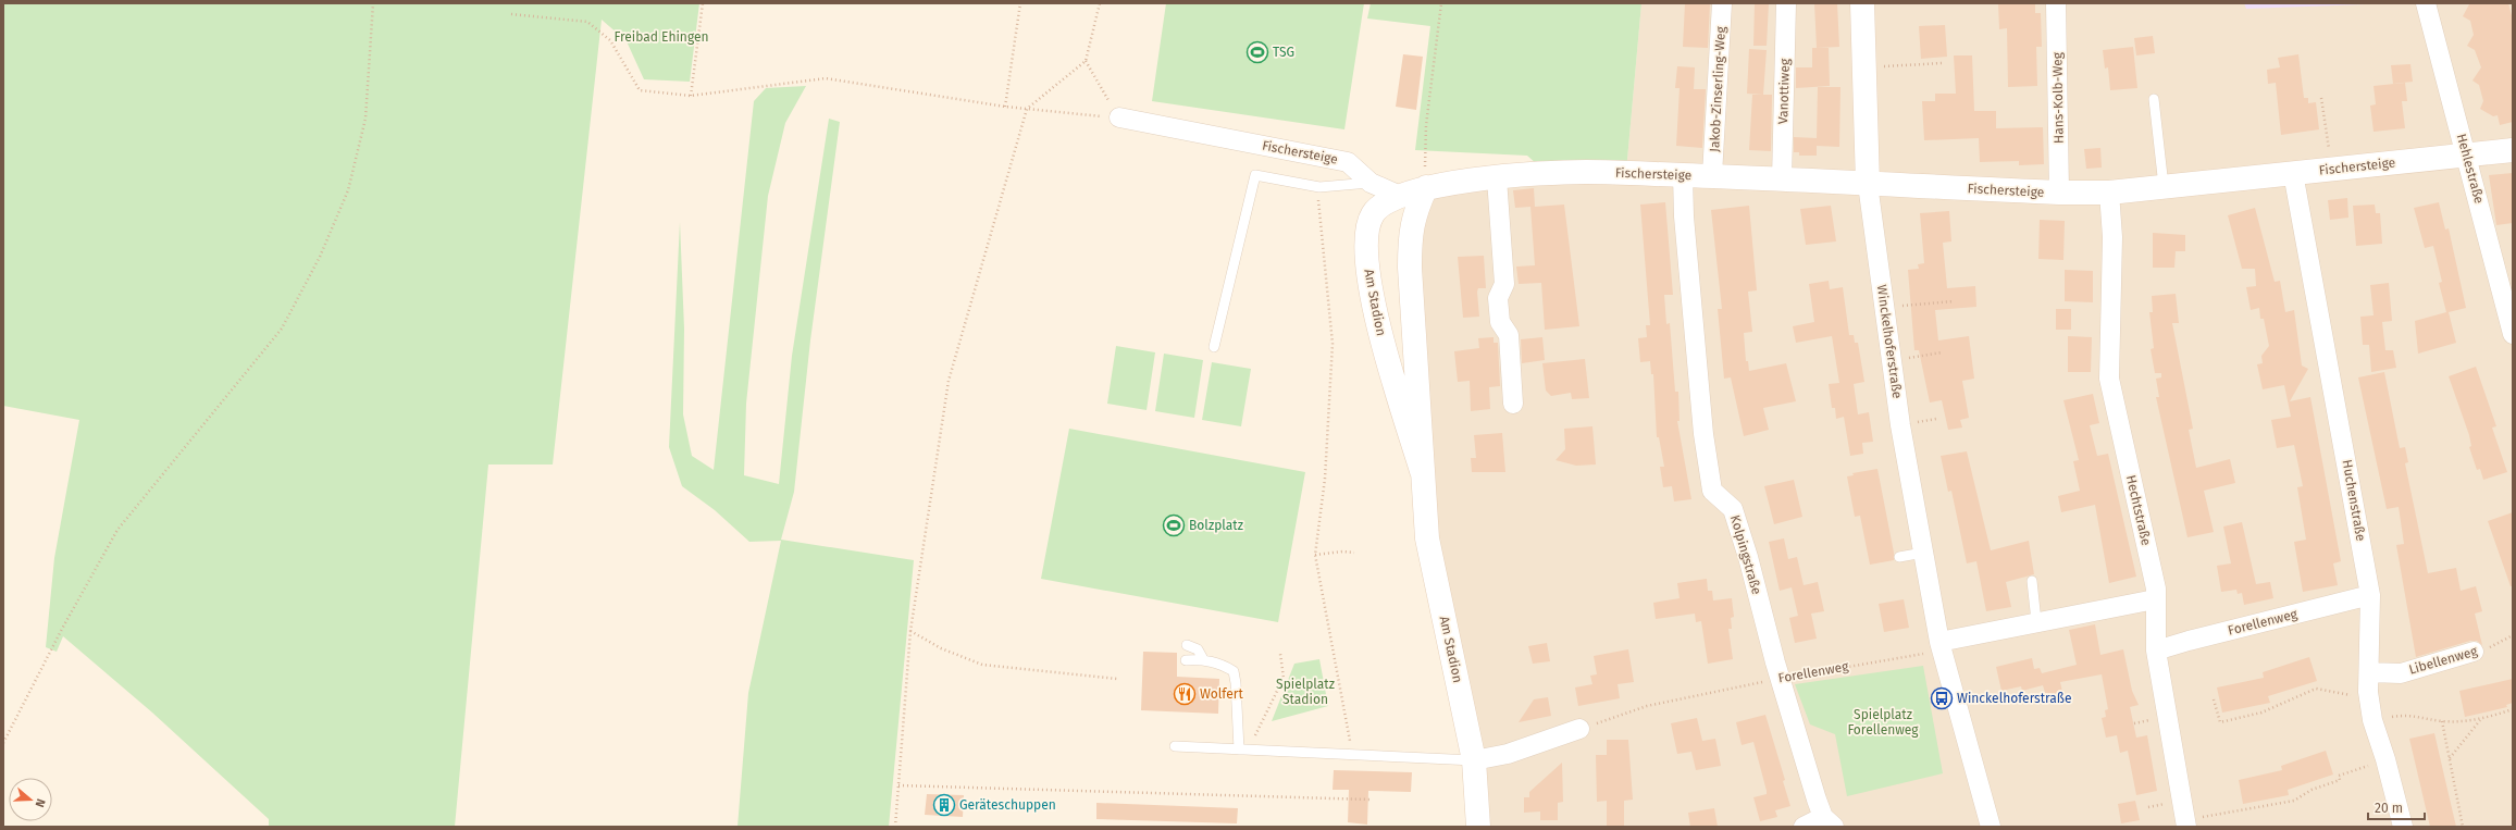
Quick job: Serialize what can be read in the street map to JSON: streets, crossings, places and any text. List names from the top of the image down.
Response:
{
  "streets": {
    "street": [
      "Jakob-Zinserling-Weg",
      "Vanottiweg",
      "Hans-Kolb-Weg",
      "Fischersteige",
      "Hehlestraße",
      "Am Stadion",
      "Winckelhoferstraße",
      "Huchenstraße",
      "Hechtstraße",
      "Kolpingstraße",
      "Forellenweg",
      "Libellenweg"
    ]
  },
  "crossings": [
    ["Jakob-Zinserling-Weg", "Fischersteige"],
    ["Vanottiweg", "Fischersteige"],
    ["Hans-Kolb-Weg", "Fischersteige"],
    ["Fischersteige", "Hehlestraße"],
    ["Fischersteige", "Am Stadion"],
    ["Fischersteige", "Winckelhoferstraße"],
    ["Fischersteige", "Huchenstraße"],
    ["Fischersteige", "Hechtstraße"],
    ["Fischersteige", "Kolpingstraße"],
    ["Winckelhoferstraße", "Forellenweg"],
    ["Huchenstraße", "Forellenweg"],
    ["Huchenstraße", "Libellenweg"],
    ["Hechtstraße", "Forellenweg"],
    ["Kolpingstraße", "Forellenweg"]
  ],
  "parks": ["Freibad Ehingen", "Spielplatz Stadion", "Spielplatz Forellenweg"],
  "places": {
    "sports": ["TSG", "Bolzplatz"],
    "restaurant": ["Wolfert"],
    "bus stop": ["Winckelhoferstraße"],
    "building": ["Geräteschuppen"]
  },
  "scale_bar": "20 m",
  "north": "right"
}
